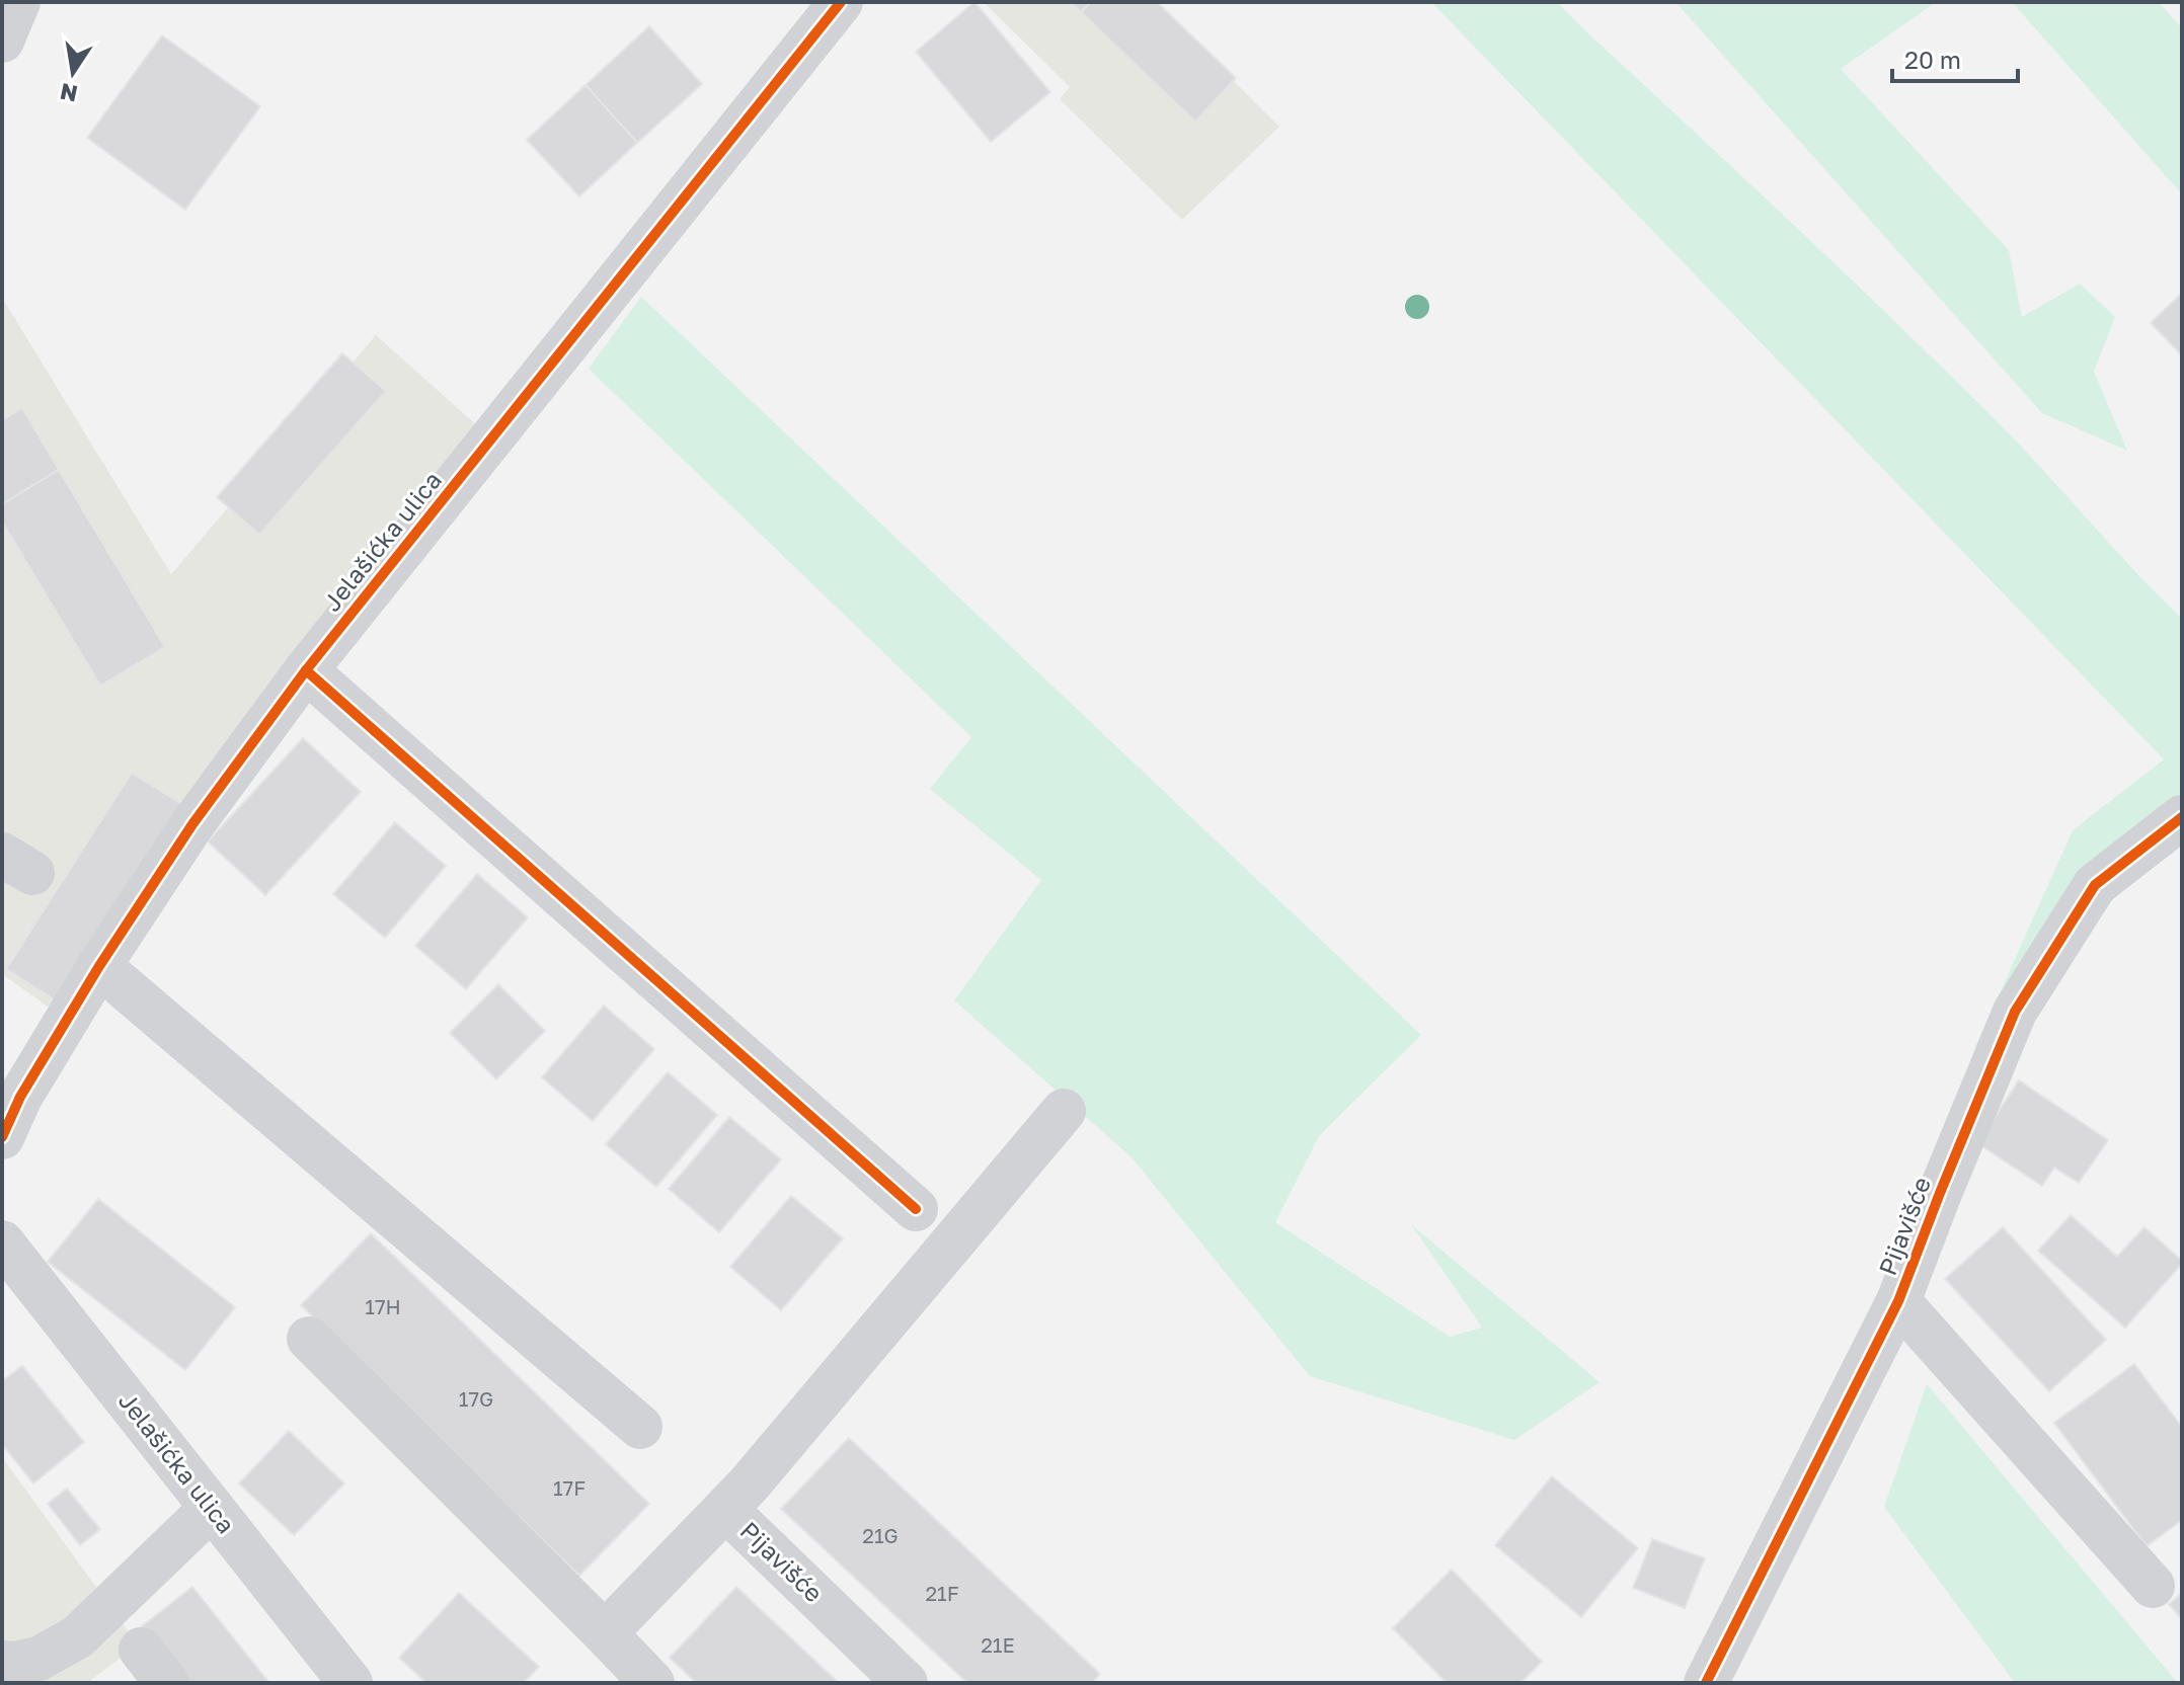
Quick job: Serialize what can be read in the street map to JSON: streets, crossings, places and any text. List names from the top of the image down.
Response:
{
  "streets": {
    "street": ["Jelašićka ulica", "Pijavišće"]
  },
  "house_numbers": [
    "17H",
    "17G",
    "17F",
    "21G",
    "21F",
    "21E"
  ],
  "scale_bar": "20 m",
  "north": "bottom"
}
